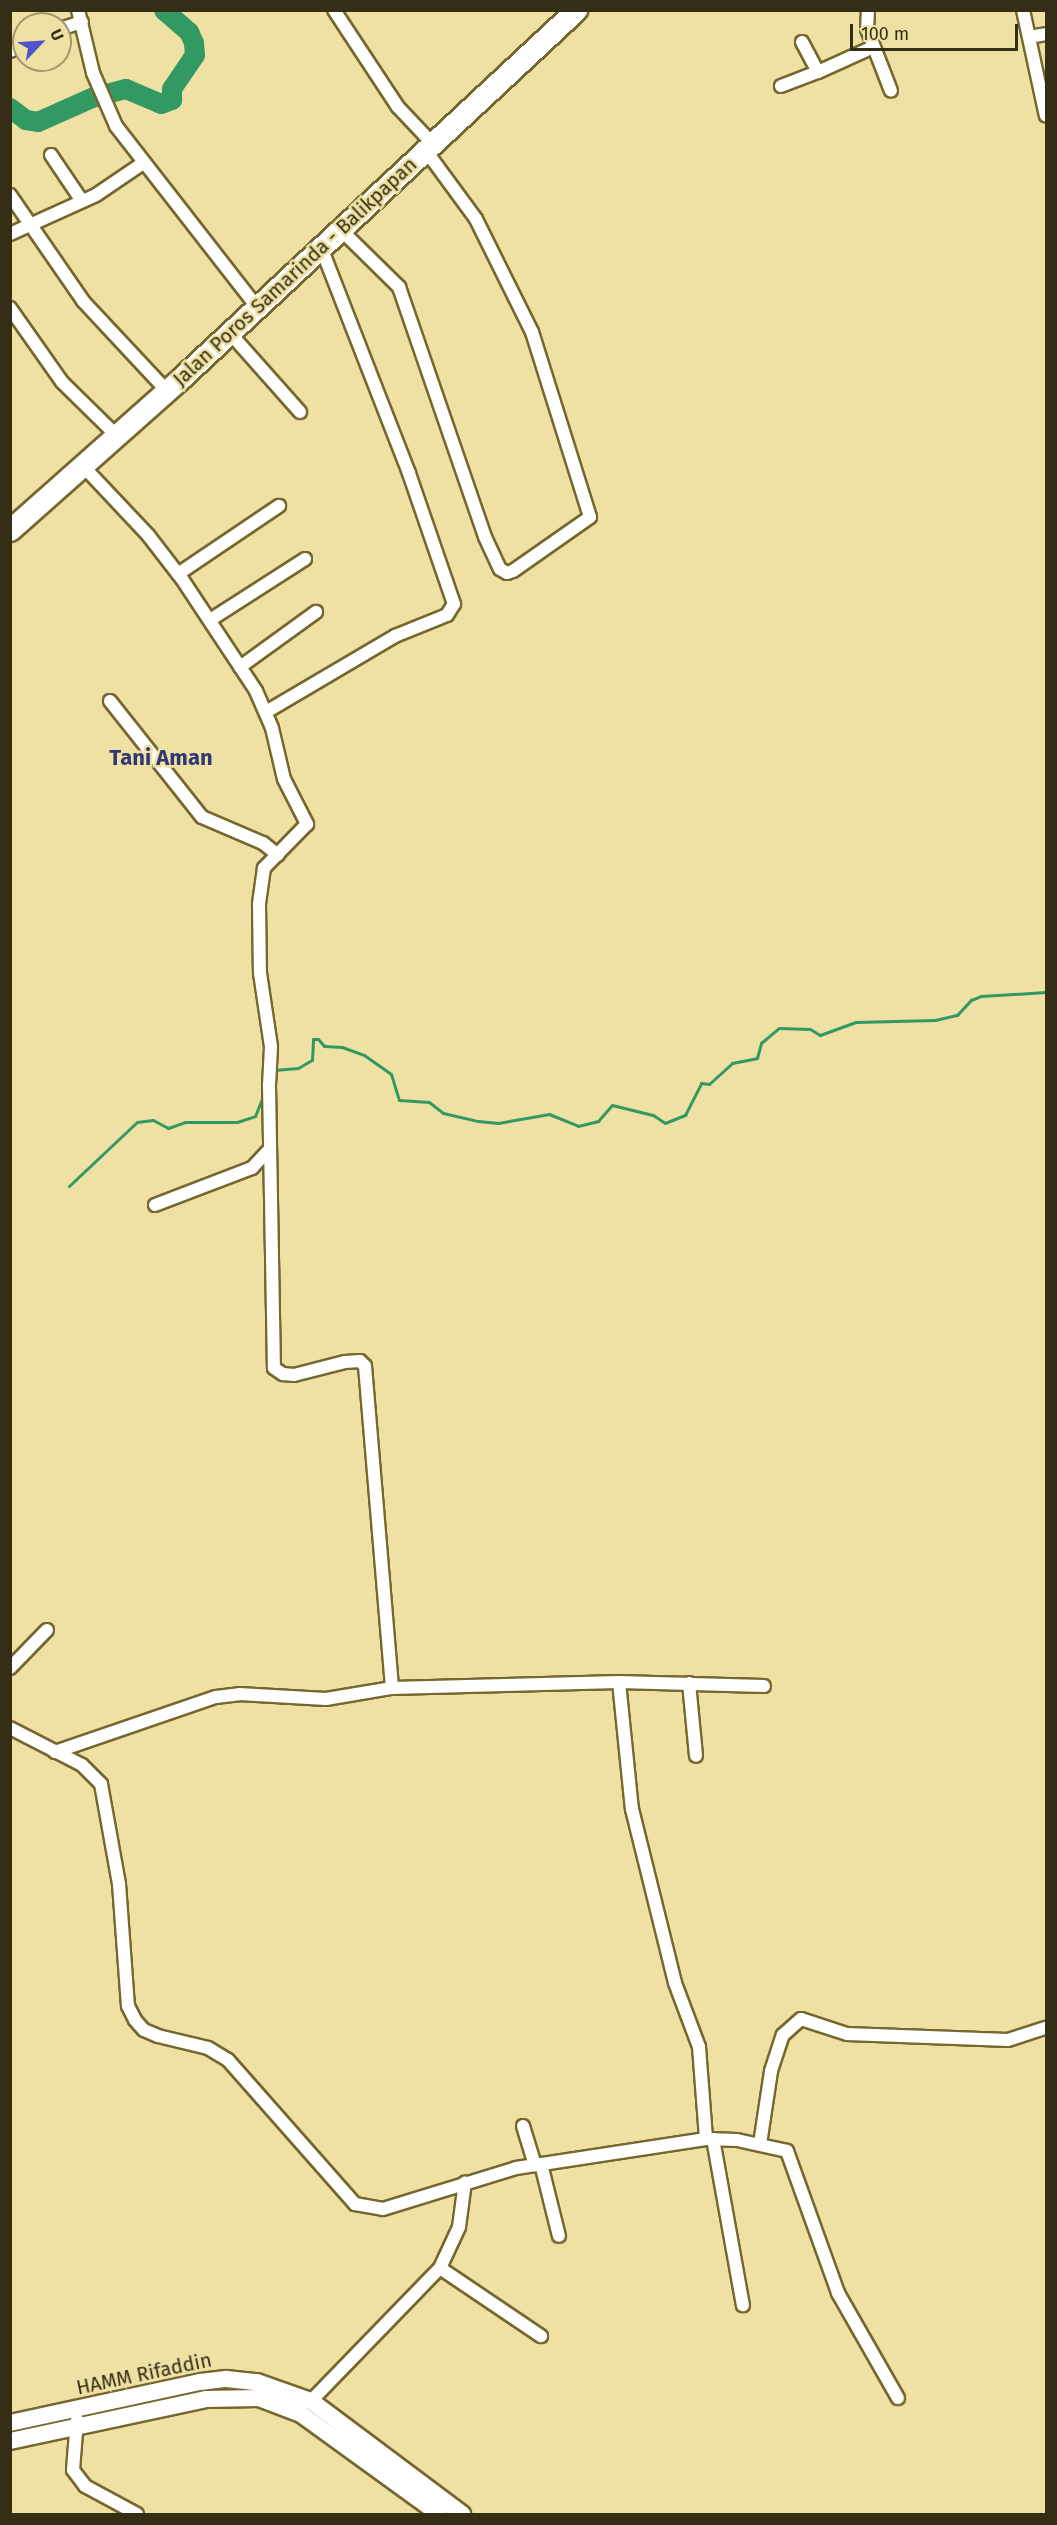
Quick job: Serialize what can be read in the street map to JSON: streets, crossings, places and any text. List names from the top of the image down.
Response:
{
  "streets": {
    "highway": ["Jalan Poros Samarinda - Balikpapan"],
    "main road": ["HAMM Rifaddin"]
  },
  "districts": ["Tani Aman"],
  "scale_bar": "100 m",
  "north": "top right"
}
